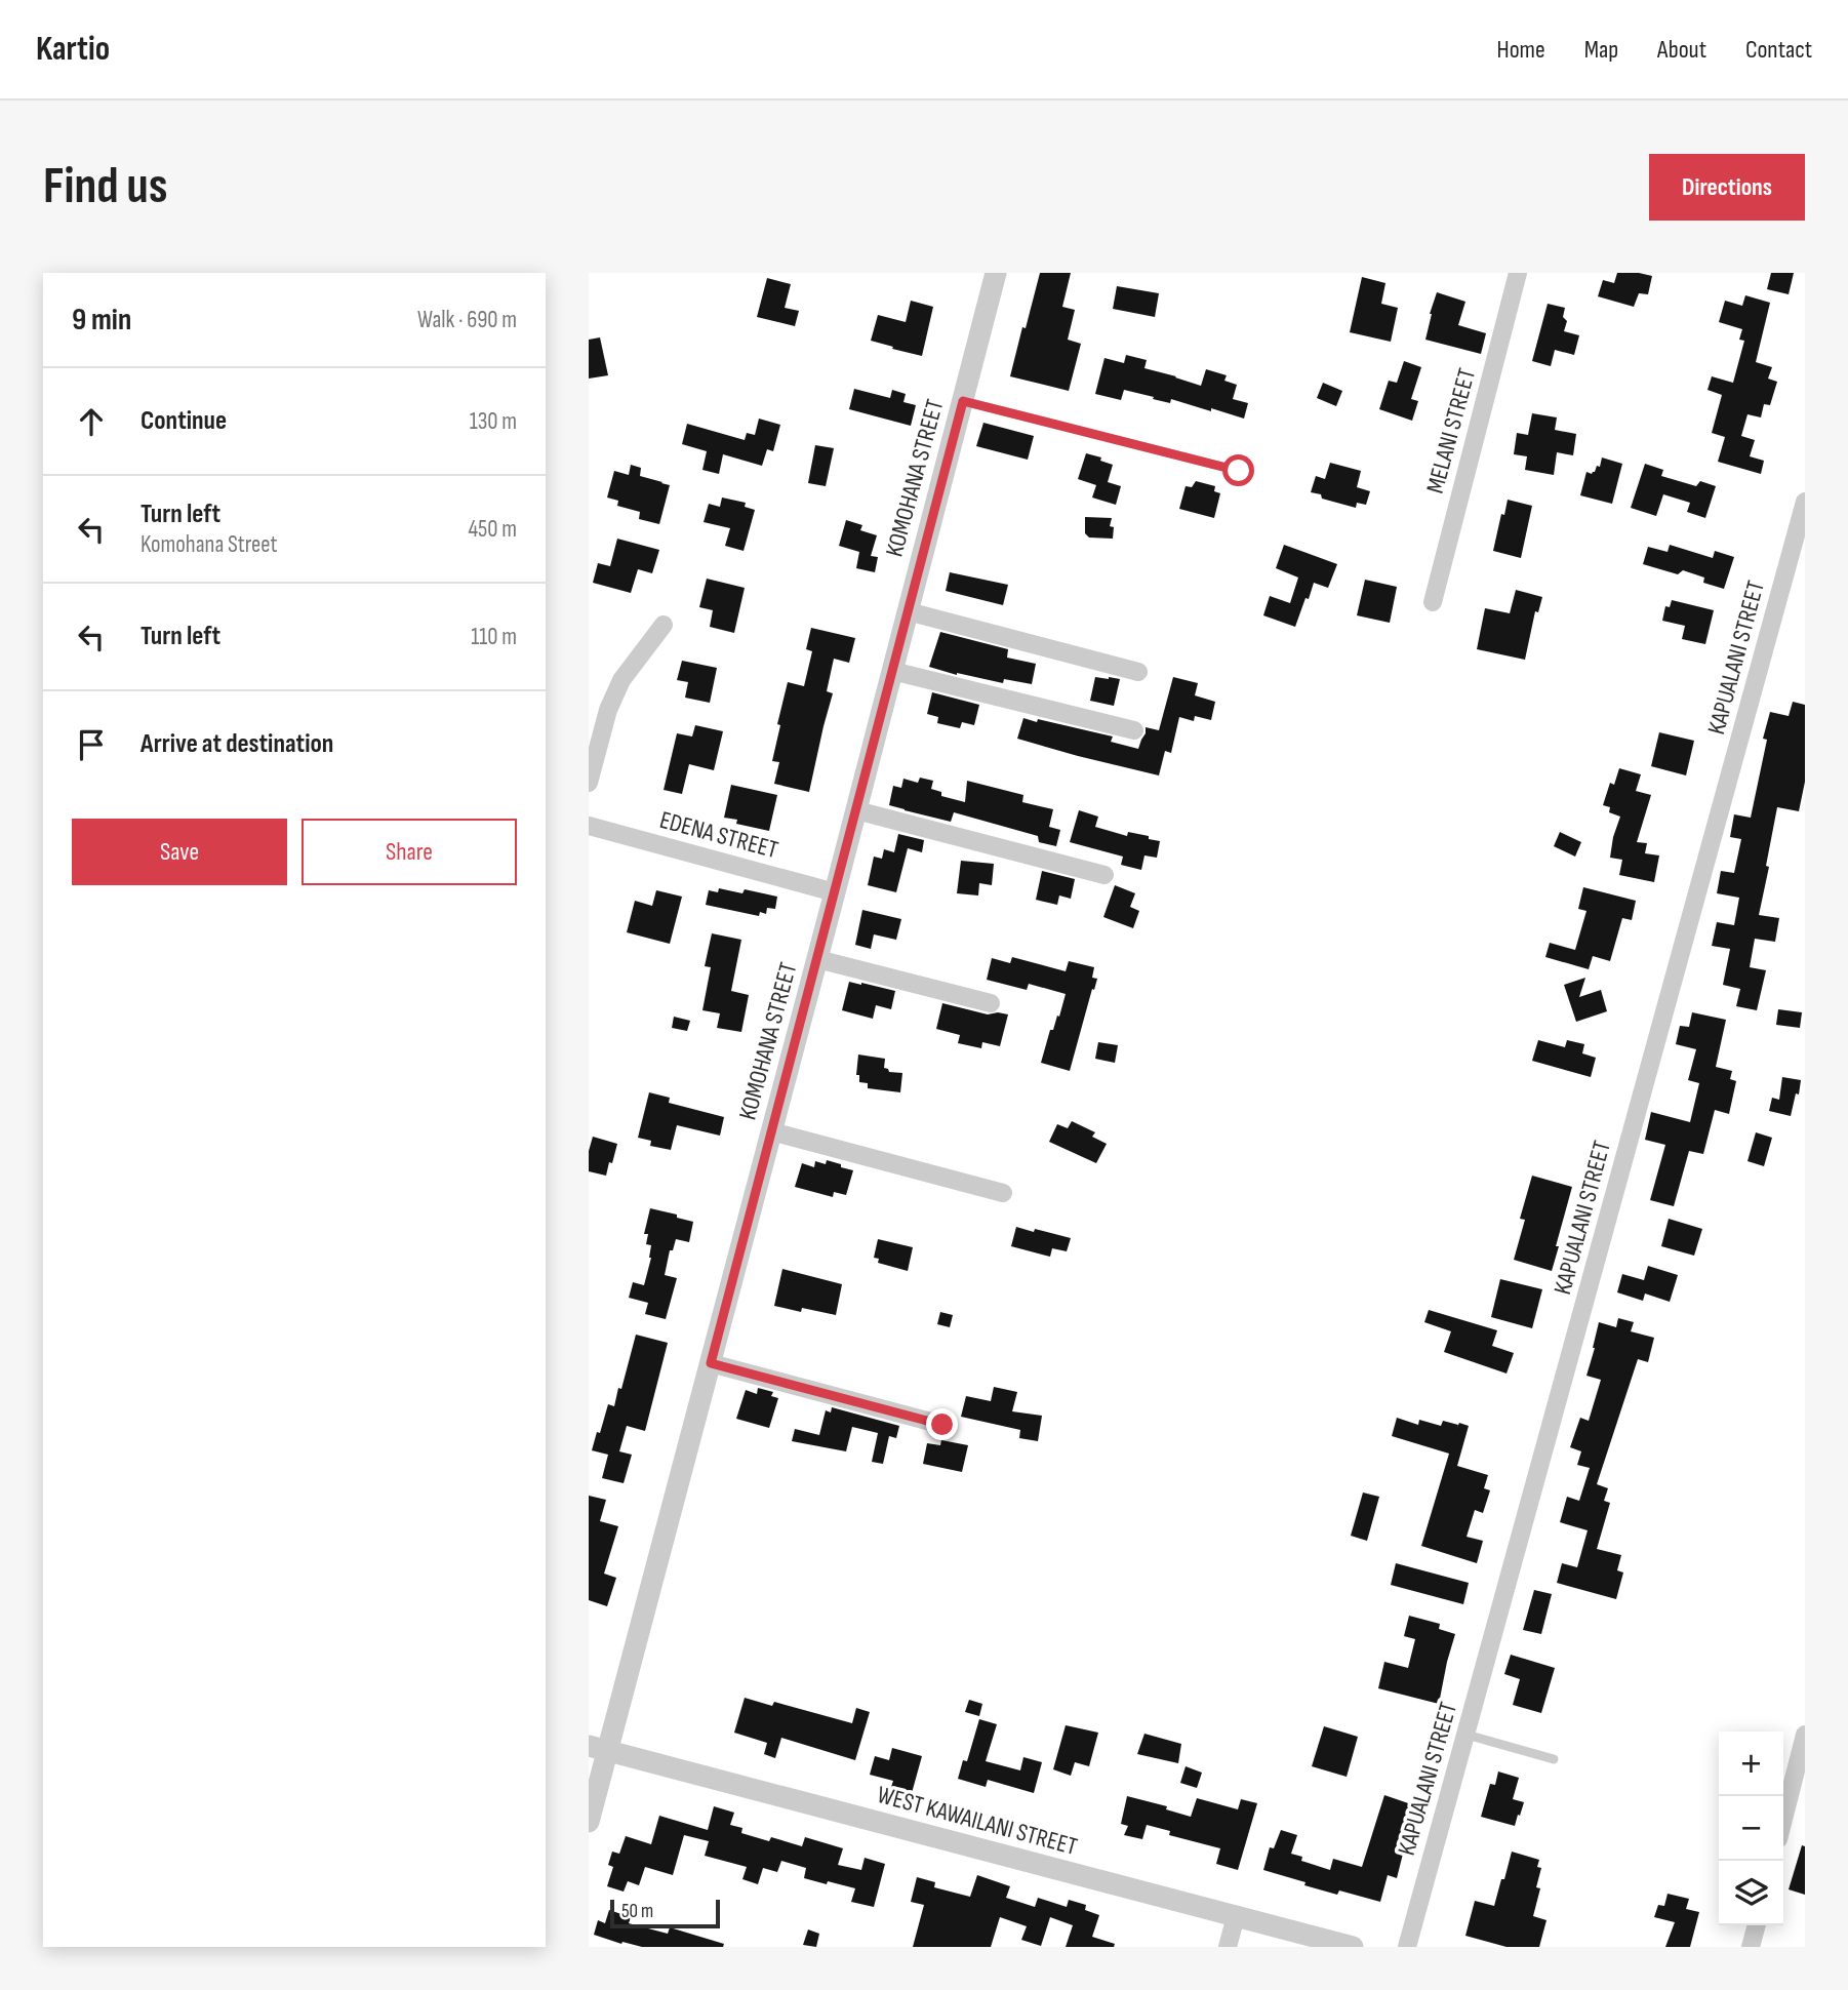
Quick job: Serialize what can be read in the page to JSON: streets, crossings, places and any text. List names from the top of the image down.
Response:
{
  "streets": {
    "street": [
      "MELANI STREET",
      "KOMOHANA STREET",
      "KAPUALANI STREET",
      "EDENA STREET",
      "WEST KAWAILANI STREET"
    ]
  },
  "crossings": [
    ["KOMOHANA STREET", "EDENA STREET"],
    ["KOMOHANA STREET", "WEST KAWAILANI STREET"]
  ],
  "scale_bar": "50 m",
  "page": {
    "header": "Kartio",
    "nav": [
      "Home",
      "Map",
      "About",
      "Contact"
    ],
    "buttons": [
      "Directions",
      ["Save", "Share"]
    ],
    "title": "Find us",
    "heading": ["9 min", "Walk · 690 m"],
    "list": [
      ["Continue", "130 m"],
      ["Turn left", "Komohana Street", "450 m"],
      ["Turn left", "110 m"],
      "Arrive at destination"
    ],
    "map_buttons": ["+", "−"],
    "scale": "50 m"
  }
}
